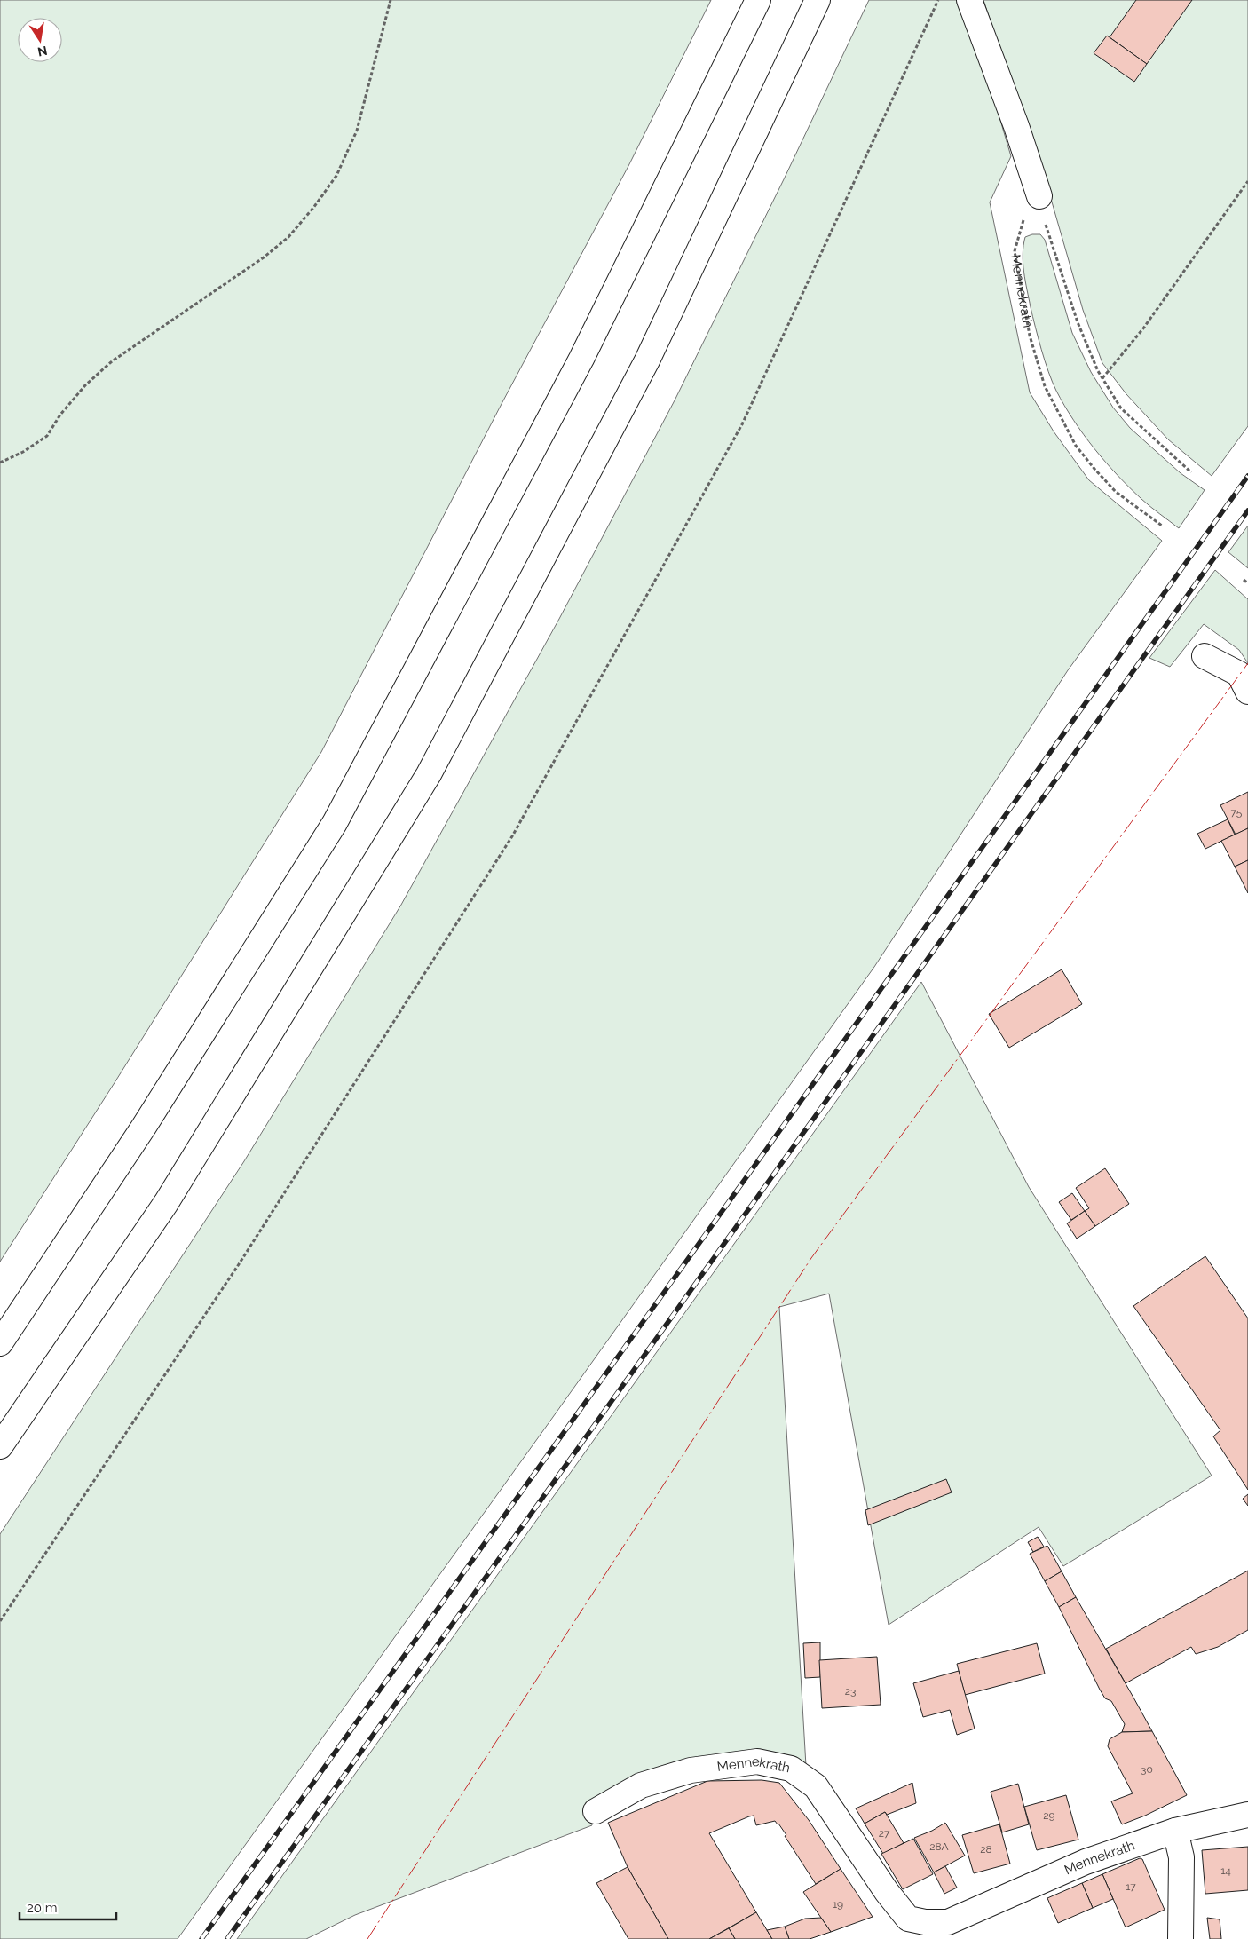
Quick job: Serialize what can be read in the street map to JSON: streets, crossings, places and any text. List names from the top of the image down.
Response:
{
  "streets": {
    "main road": ["Mennekrath"]
  },
  "house_numbers": [
    "75",
    "23",
    "30",
    "29",
    "27",
    "28A",
    "28",
    "14",
    "17",
    "19"
  ],
  "scale_bar": "20 m",
  "north": "bottom"
}
